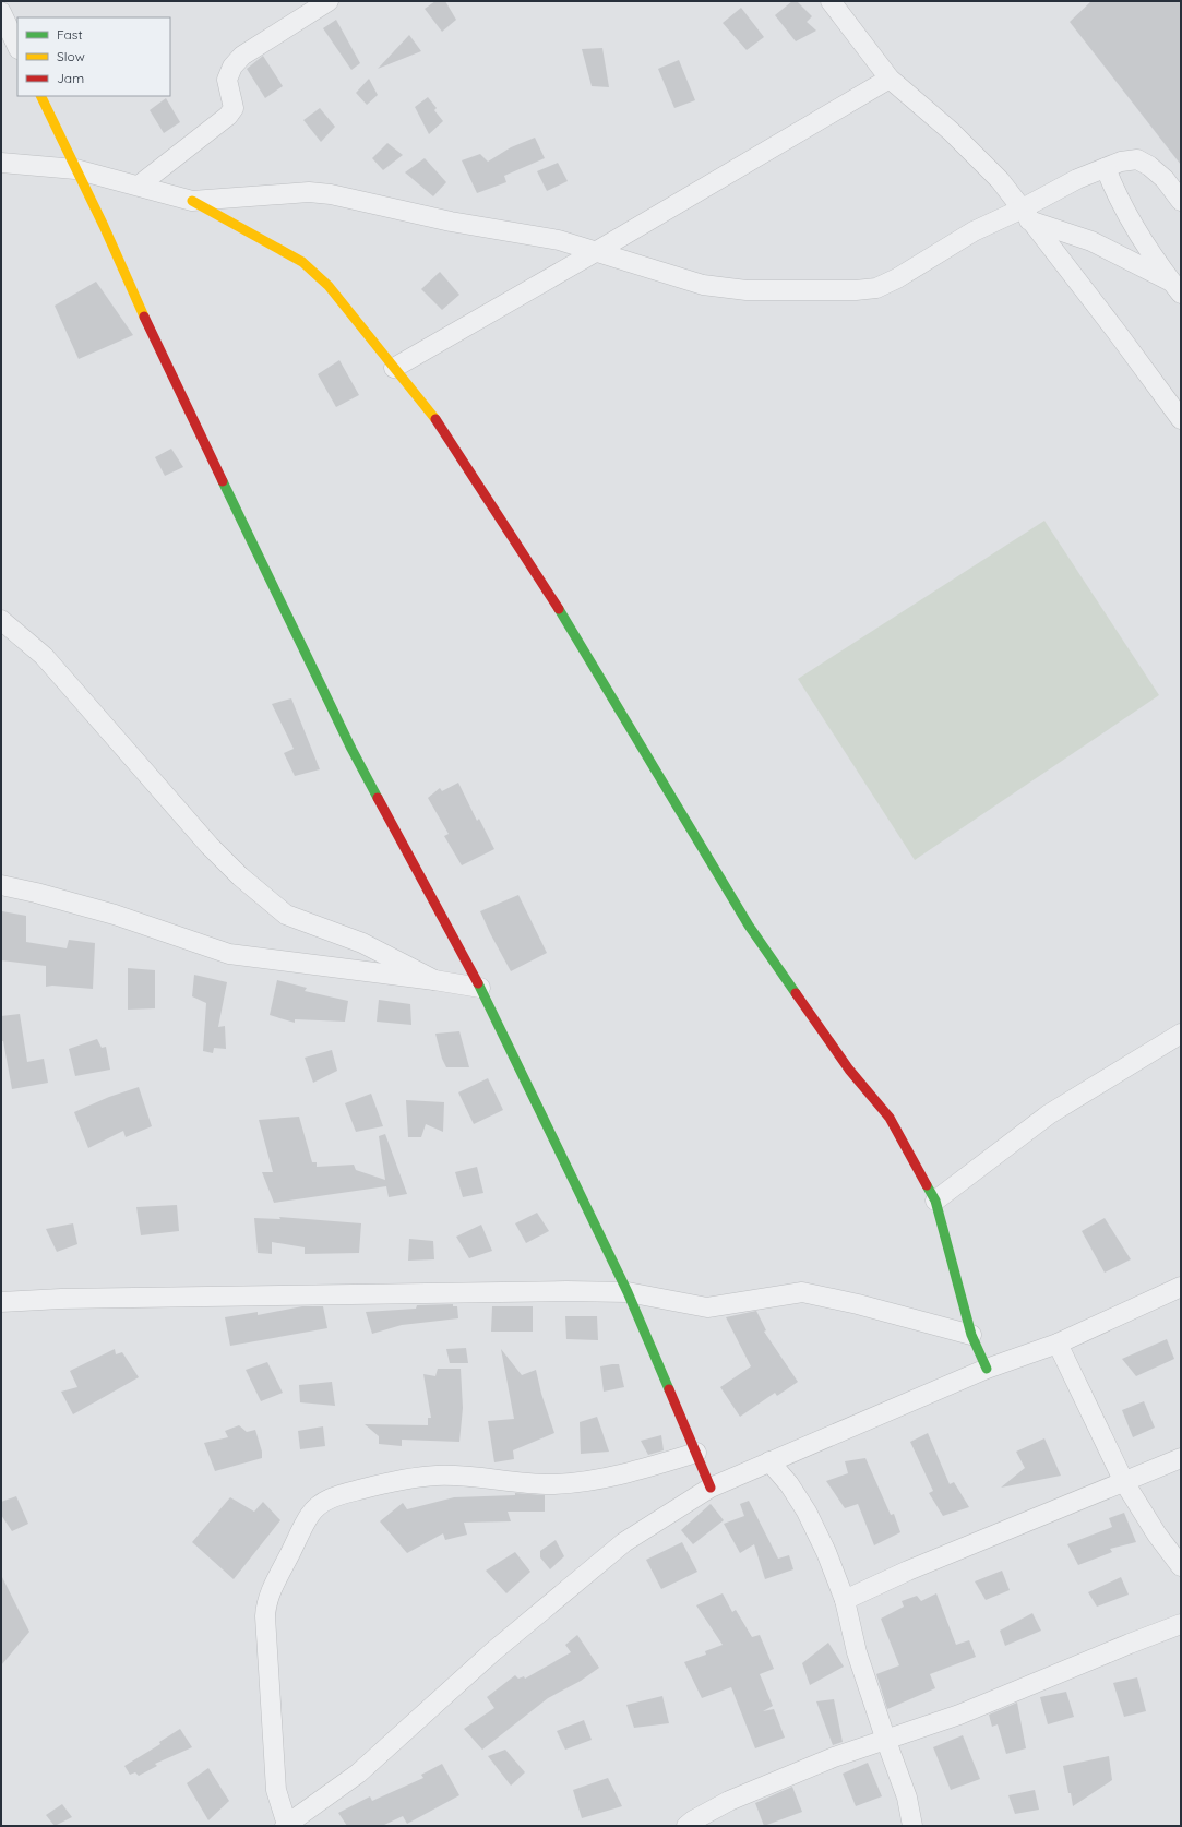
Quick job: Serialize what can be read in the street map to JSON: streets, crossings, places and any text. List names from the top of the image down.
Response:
{
  "legend": ["Fast", "Slow", "Jam"]
}
